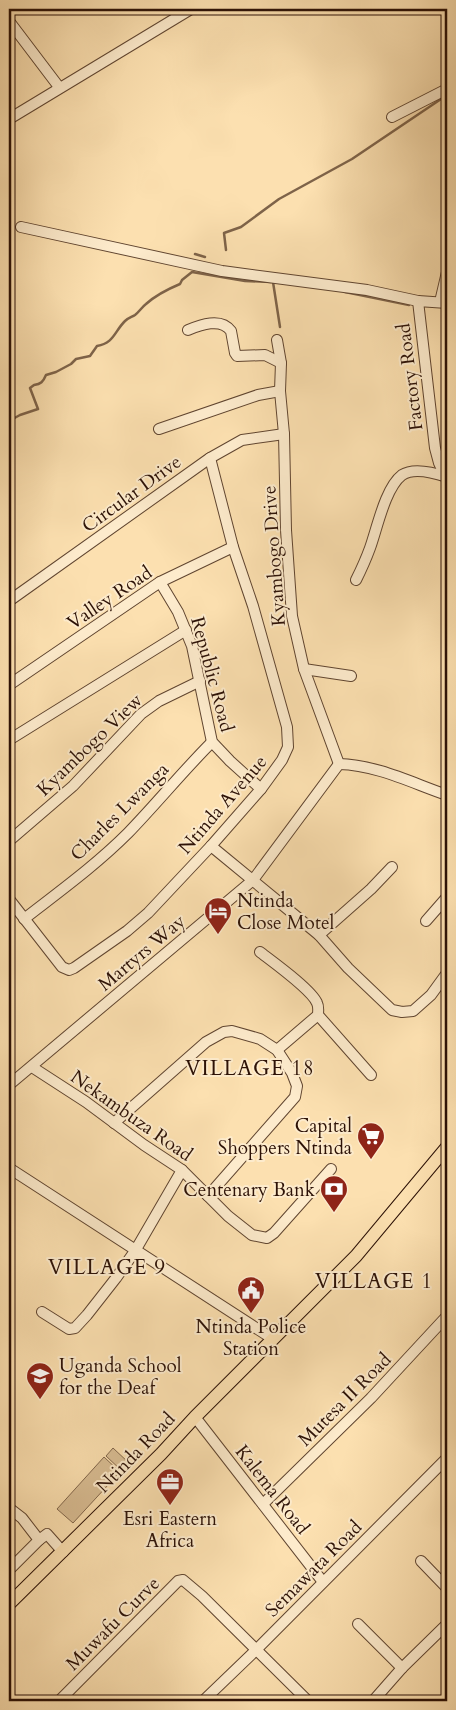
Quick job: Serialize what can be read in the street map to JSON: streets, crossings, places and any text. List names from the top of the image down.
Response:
{
  "streets": {
    "main road": ["Ntinda Road"],
    "street": [
      "Factory Road",
      "Circular Drive",
      "Kyambogo Drive",
      "Valley Road",
      "Republic Road",
      "Kyambogo View",
      "Ntinda Avenue",
      "Charles Lwanga",
      "Martyrs Way",
      "Nekambuza Road",
      "Mutesa II Road",
      "Kalema Road",
      "Semawata Road",
      "Muwafu Curve"
    ]
  },
  "crossings": [
    ["Circular Drive", "Kyambogo Drive"],
    ["Circular Drive", "Ntinda Avenue"],
    ["Kyambogo Drive", "Martyrs Way"],
    ["Valley Road", "Republic Road"],
    ["Valley Road", "Ntinda Avenue"],
    ["Republic Road", "Kyambogo View"],
    ["Republic Road", "Ntinda Avenue"],
    ["Republic Road", "Charles Lwanga"],
    ["Ntinda Avenue", "Charles Lwanga"],
    ["Martyrs Way", "Nekambuza Road"],
    ["Mutesa II Road", "Kalema Road"],
    ["Ntinda Road", "Kalema Road"],
    ["Kalema Road", "Semawata Road"],
    ["Semawata Road", "Muwafu Curve"]
  ],
  "districts": ["VILLAGE 18", "VILLAGE 9", "VILLAGE 1"],
  "places": {
    "hotel": ["Ntinda Close Motel"],
    "supermarket": ["Capital Shoppers Ntinda"],
    "bank": ["Centenary Bank"],
    "public building": ["Ntinda Police Station"],
    "school or university": ["Uganda School for the Deaf"],
    "office": ["Esri Eastern Africa"]
  }
}
